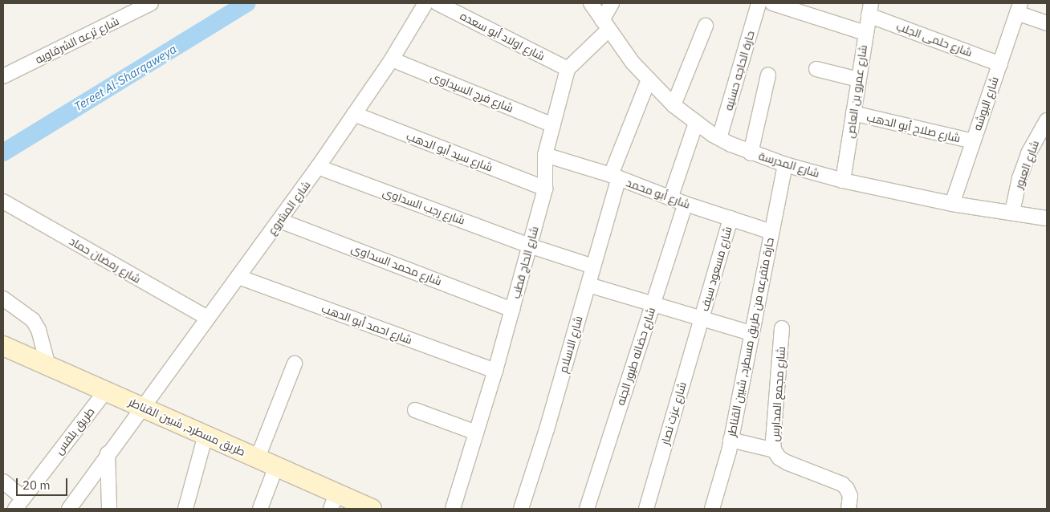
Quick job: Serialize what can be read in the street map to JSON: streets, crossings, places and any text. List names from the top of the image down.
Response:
{
  "streets": {
    "main road": ["طريق مسطرد, شبين القناطر"],
    "street": [
      "شارع اولاد أبو سعده",
      "شارع حلمى الجلب",
      "شارع ترعه الشرقاويه",
      "حارة الحاجه حسنيه",
      "شارع عمرو بن العاص",
      "شارع فرج السيداوى",
      "شارع البوشه",
      "شارع صلاح أبو الدهب",
      "شارع سيد أبو الدهب",
      "شارع المدرسة",
      "شارع العبور",
      "شارع أبو محمد",
      "شارع رجب السداوى",
      "شارع المشروع",
      "شارع رمضان حماد",
      "شارع الحاج قطب",
      "شارع محمد السداوى",
      "شارع مسعود سيف",
      "شارع احمد أبو الدهب",
      "حارة متفرعه من طريق مسطرد, شبين القناطر",
      "شارع الاسلام",
      "شارع حضانه طيور الجنه",
      "شارع مجمع المدارس",
      "شارع عزت نصار",
      "طريق بلقس"
    ]
  },
  "crossings": [
    ["شارع اولاد أبو سعده", "شارع الحاج قطب"],
    ["شارع حلمى الجلب", "شارع عمرو بن العاص"],
    ["شارع حلمى الجلب", "شارع البوشه"],
    ["حارة الحاجه حسنيه", "شارع المدرسة"],
    ["شارع عمرو بن العاص", "شارع صلاح أبو الدهب"],
    ["شارع عمرو بن العاص", "شارع المدرسة"],
    ["شارع فرج السيداوى", "شارع المشروع"],
    ["شارع فرج السيداوى", "شارع الحاج قطب"],
    ["شارع البوشه", "شارع صلاح أبو الدهب"],
    ["شارع البوشه", "شارع المدرسة"],
    ["شارع سيد أبو الدهب", "شارع المشروع"],
    ["شارع سيد أبو الدهب", "شارع الحاج قطب"],
    ["شارع المدرسة", "شارع العبور"],
    ["شارع المدرسة", "حارة متفرعه من طريق مسطرد, شبين القناطر"],
    ["شارع المدرسة", "شارع الاسلام"],
    ["شارع أبو محمد", "شارع الحاج قطب"],
    ["شارع أبو محمد", "شارع مسعود سيف"],
    ["شارع أبو محمد", "حارة متفرعه من طريق مسطرد, شبين القناطر"],
    ["شارع أبو محمد", "شارع الاسلام"],
    ["شارع أبو محمد", "شارع حضانه طيور الجنه"],
    ["شارع رجب السداوى", "شارع المشروع"],
    ["شارع رجب السداوى", "شارع الحاج قطب"],
    ["شارع رجب السداوى", "شارع الاسلام"],
    ["شارع المشروع", "شارع رمضان حماد"],
    ["شارع المشروع", "شارع محمد السداوى"],
    ["شارع المشروع", "شارع احمد أبو الدهب"],
    ["شارع المشروع", "طريق مسطرد, شبين القناطر"],
    ["شارع الحاج قطب", "شارع محمد السداوى"],
    ["شارع الحاج قطب", "شارع احمد أبو الدهب"],
    ["شارع مسعود سيف", "حارة متفرعه من طريق مسطرد, شبين القناطر"],
    ["شارع مسعود سيف", "شارع الاسلام"],
    ["شارع مسعود سيف", "شارع حضانه طيور الجنه"],
    ["شارع مسعود سيف", "شارع عزت نصار"],
    ["طريق مسطرد, شبين القناطر", "طريق بلقس"]
  ],
  "water": ["Tereet Al-Sharqaweya"],
  "scale_bar": "20 m"
}
